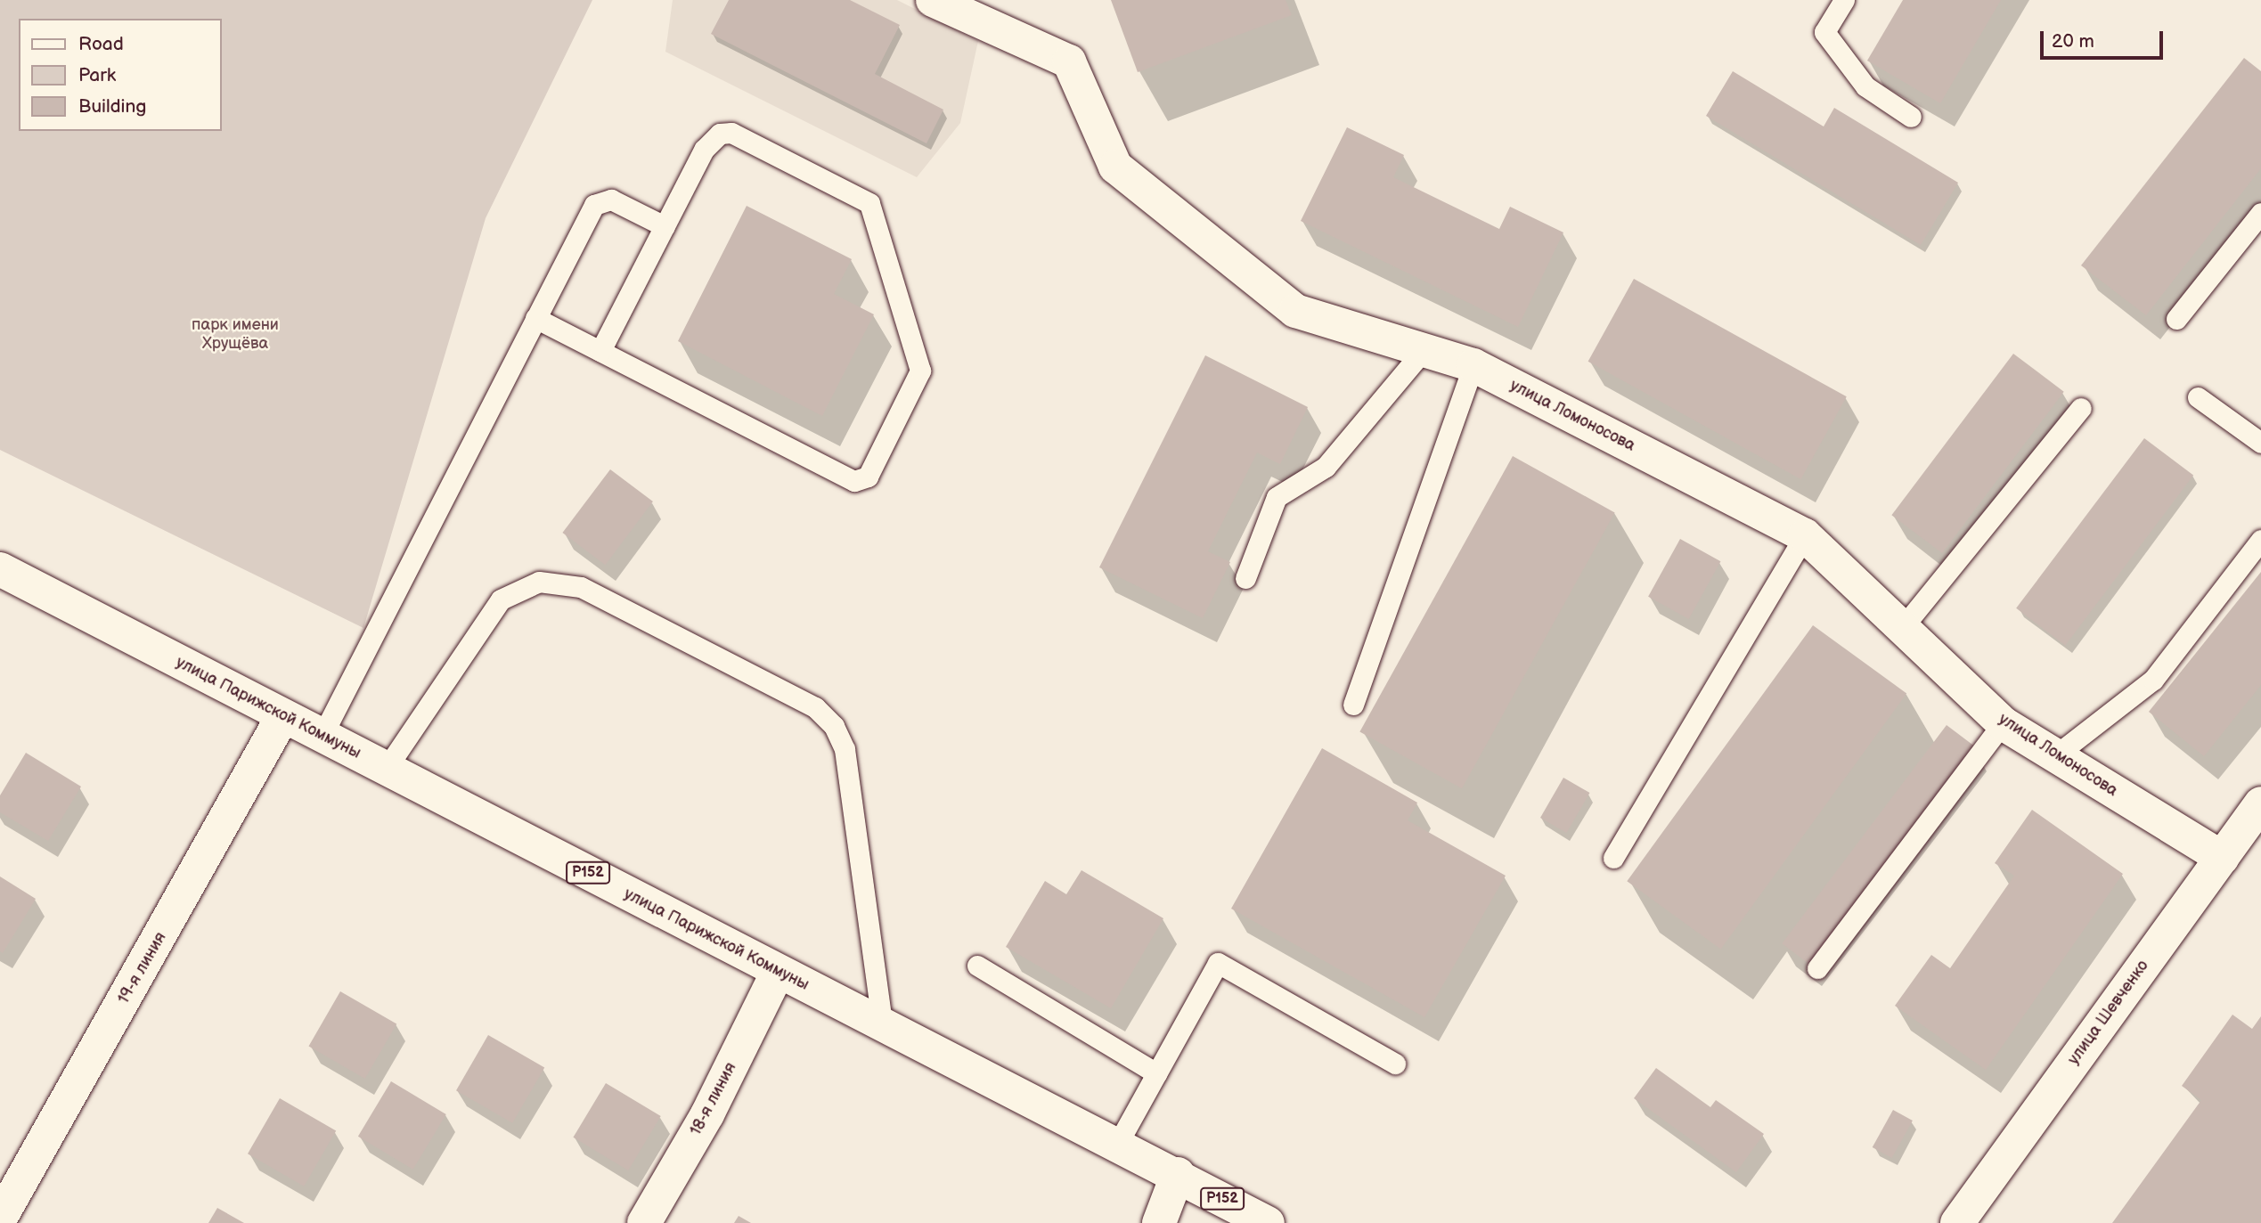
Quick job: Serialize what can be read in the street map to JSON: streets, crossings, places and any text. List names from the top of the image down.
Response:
{
  "streets": {
    "street": [
      "улица Ломоносова",
      "улица Парижской Коммуны",
      "Р152",
      "19-я линия",
      "улица Шевченко",
      "18-я линия"
    ]
  },
  "crossings": [
    ["улица Ломоносова", "улица Шевченко"],
    ["улица Парижской Коммуны", "19-я линия"],
    ["улица Парижской Коммуны", "18-я линия"]
  ],
  "parks": ["парк имени Хрущёва"],
  "legend": ["Road", "Park", "Building"],
  "scale_bar": "20 m"
}
